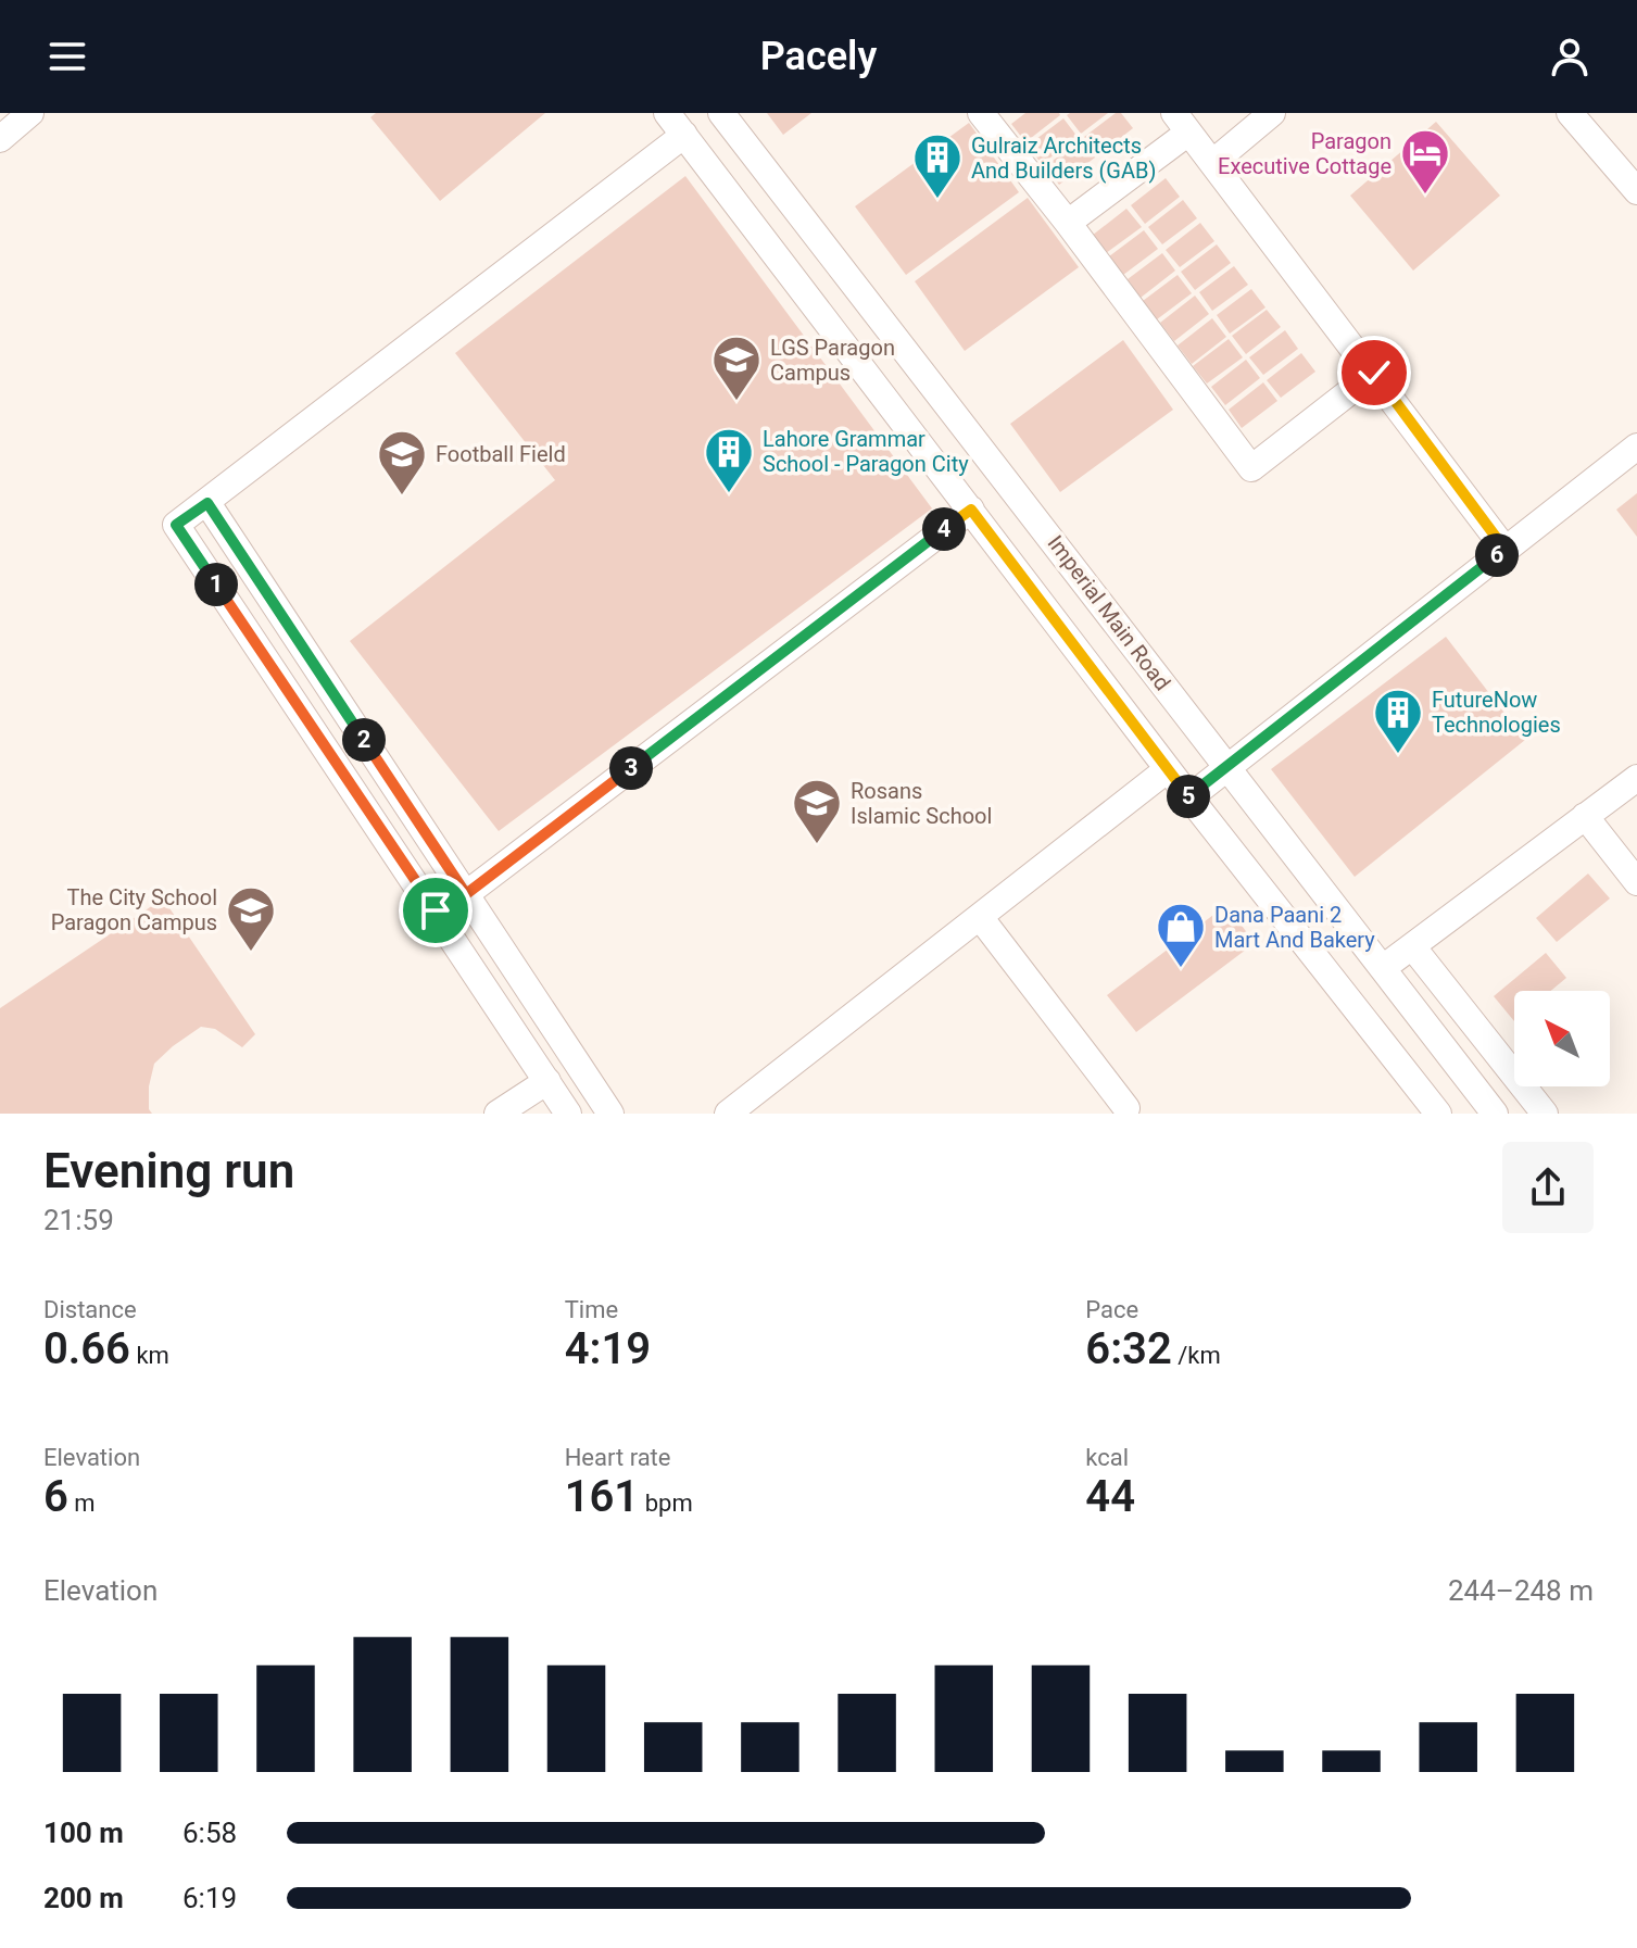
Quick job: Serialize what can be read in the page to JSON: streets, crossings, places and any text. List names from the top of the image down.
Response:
{
  "streets": {
    "street": ["Imperial Main Road"]
  },
  "places": {
    "hotel": ["Paragon Executive Cottage"],
    "building": ["Gulraiz Architects And Builders (GAB)", "Lahore Grammar School - Paragon City", "FutureNow Technologies"],
    "school or university": [
      "LGS Paragon Campus",
      "Football Field",
      "Rosans Islamic School",
      "The City School Paragon Campus"
    ],
    "shop": ["Dana Paani 2 Mart And Bakery"]
  },
  "north": "top left",
  "page": {
    "header": "Pacely",
    "pins": [
      "4",
      "6",
      "1",
      "2",
      "3",
      "5"
    ],
    "heading": ["Evening run", "21:59"],
    "stats": [
      ["Distance", "0.66 km"],
      ["Time", "4:19"],
      ["Pace", "6:32 /km"],
      ["Elevation", "6 m"],
      ["Heart rate", "161 bpm"],
      ["kcal", "44"]
    ],
    "chart": ["Elevation", "244–248 m"],
    "list": [
      {
        "name": "100 m",
        "note": "6:58"
      },
      {
        "name": "200 m",
        "note": "6:19"
      }
    ]
  }
}
